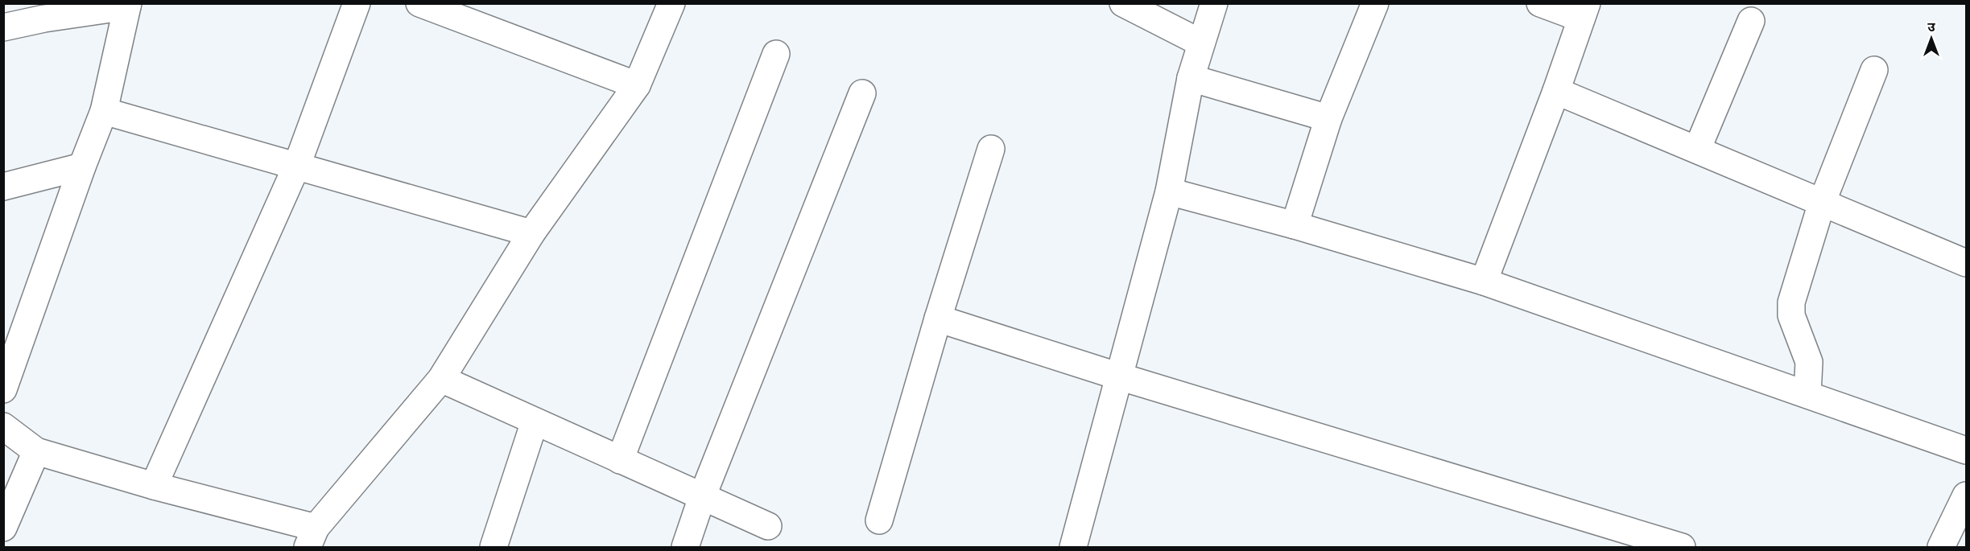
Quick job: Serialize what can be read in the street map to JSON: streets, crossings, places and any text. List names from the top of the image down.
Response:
{
  "north": "top"
}
